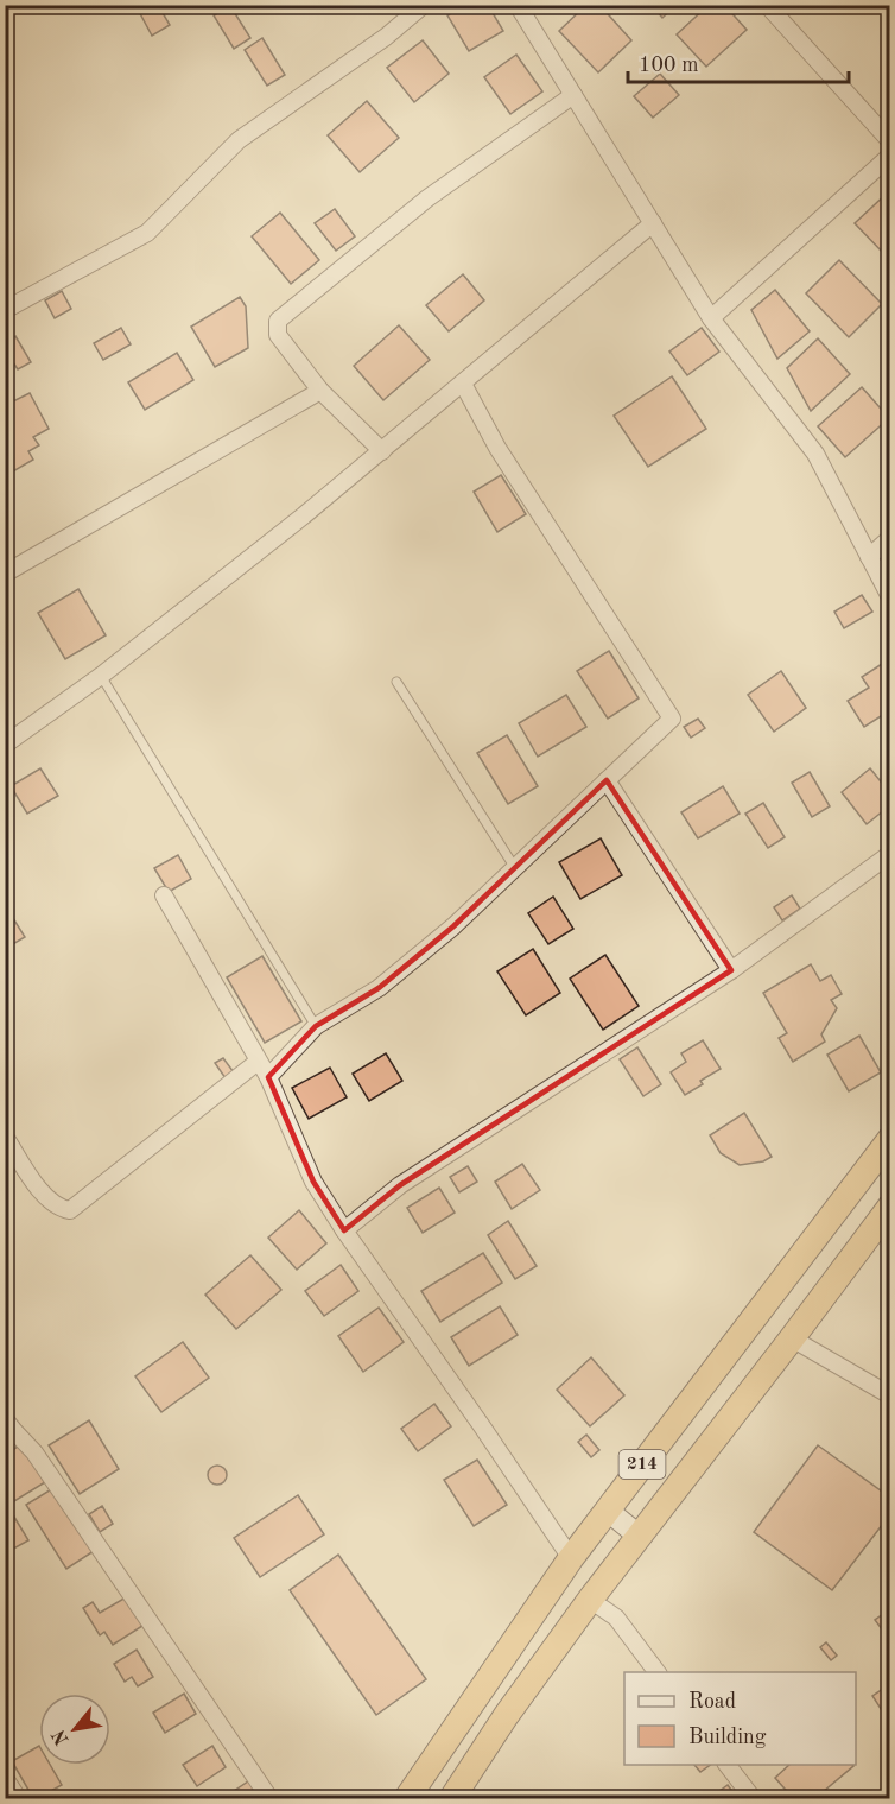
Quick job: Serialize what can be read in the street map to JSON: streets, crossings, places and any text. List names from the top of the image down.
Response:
{
  "streets": {
    "highway": ["214"]
  },
  "legend": ["Road", "Building"],
  "scale_bar": "100 m",
  "north": "bottom left"
}
